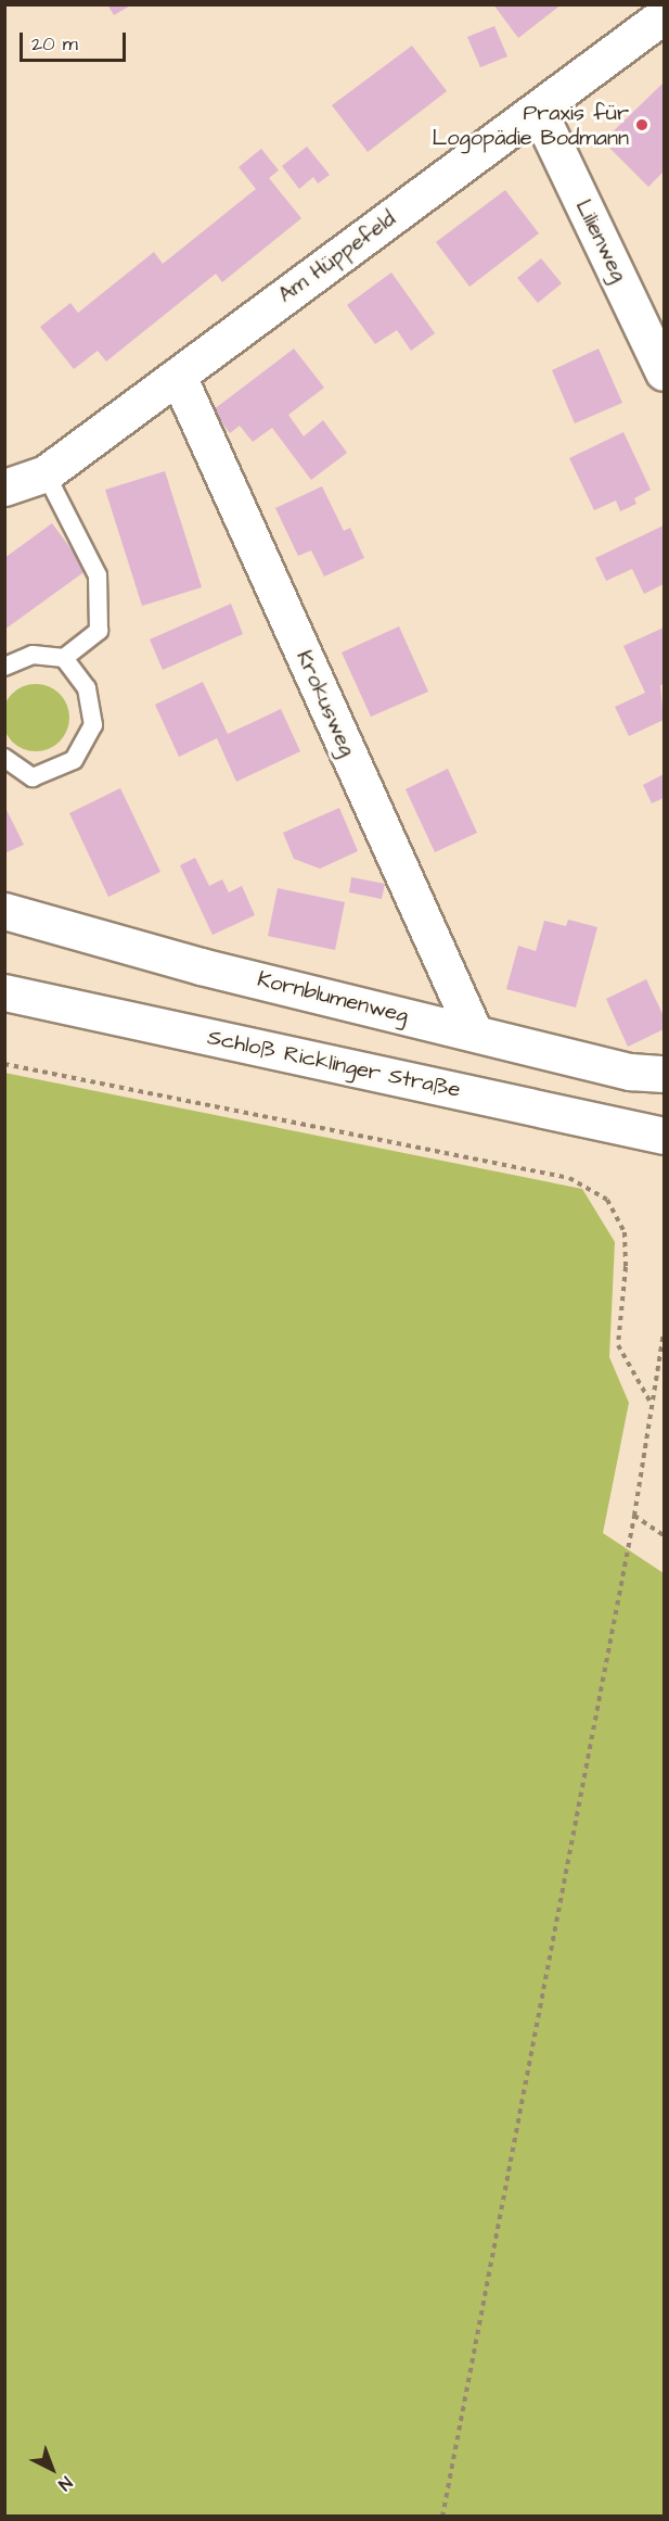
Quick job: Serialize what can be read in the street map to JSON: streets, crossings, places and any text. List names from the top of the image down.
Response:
{
  "streets": {
    "street": [
      "Lilienweg",
      "Am Hüppefeld",
      "Krokusweg",
      "Kornblumenweg",
      "Schloß Ricklinger Straße"
    ]
  },
  "crossings": [
    ["Lilienweg", "Am Hüppefeld"],
    ["Am Hüppefeld", "Krokusweg"],
    ["Krokusweg", "Kornblumenweg"]
  ],
  "places": ["Praxis für Logopädie Bodmann"],
  "scale_bar": "20 m",
  "north": "bottom right"
}
